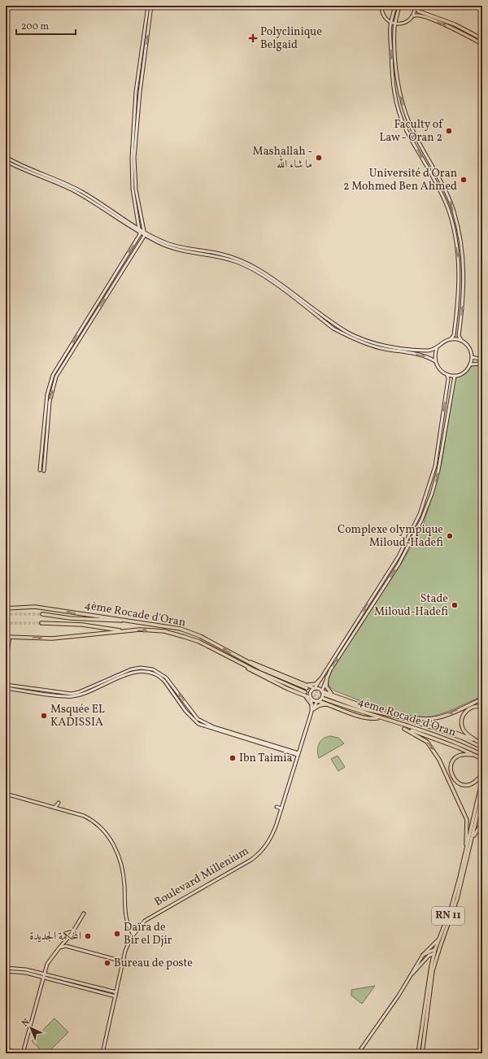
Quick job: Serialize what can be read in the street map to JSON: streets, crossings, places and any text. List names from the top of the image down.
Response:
{
  "streets": {
    "highway": ["4ème Rocade d'Oran", "RN 11"],
    "main road": ["Boulevard Millenium"]
  },
  "places": {
    "health": ["Polyclinique Belgaid"],
    "other": [
      "Faculty of Law - Oran 2",
      "Mashallah - ما شاء الله",
      "Université d'Oran 2 Mohmed Ben Ahmed",
      "Complexe olympique Miloud-Hadefi",
      "Stade Miloud-Hadefi",
      "Msquée EL KADISSIA",
      "Ibn Taimia",
      "Daïra de Bir el Djir",
      "المحكمة الجديدة",
      "Bureau de poste"
    ]
  },
  "scale_bar": "200 m",
  "north": "top left"
}
